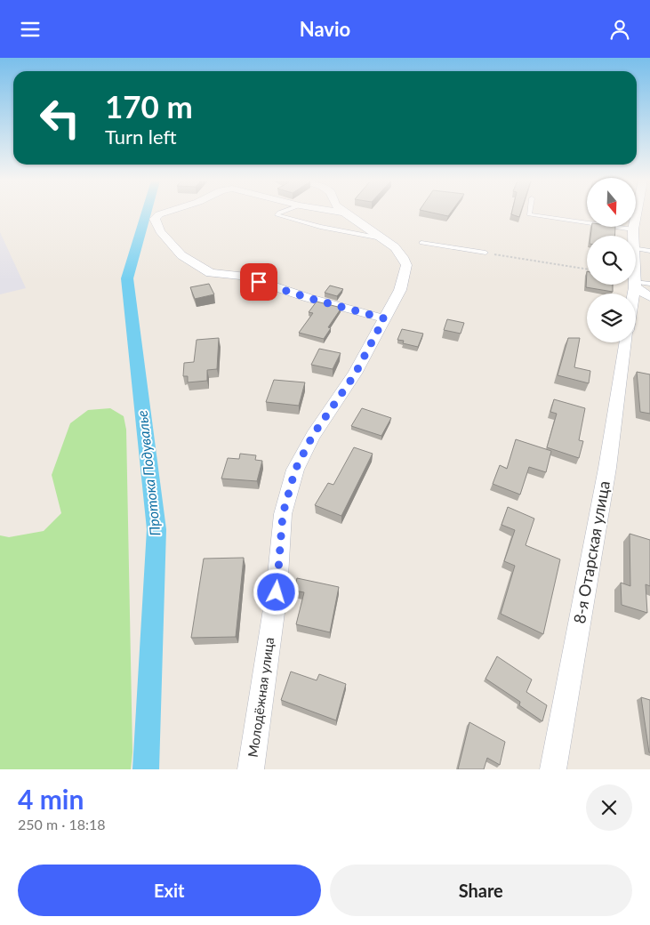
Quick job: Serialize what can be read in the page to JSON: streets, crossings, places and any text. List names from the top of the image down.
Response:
{
  "streets": {
    "street": ["8-я Отарская улица", "Молодёжная улица"]
  },
  "water": ["Протока Подувалье"],
  "north": "bottom",
  "page": {
    "header": "Navio",
    "turn": ["170 m", "Turn left"],
    "heading": ["4 min", "250 m · 18:18"],
    "buttons": ["Exit", "Share"]
  }
}
